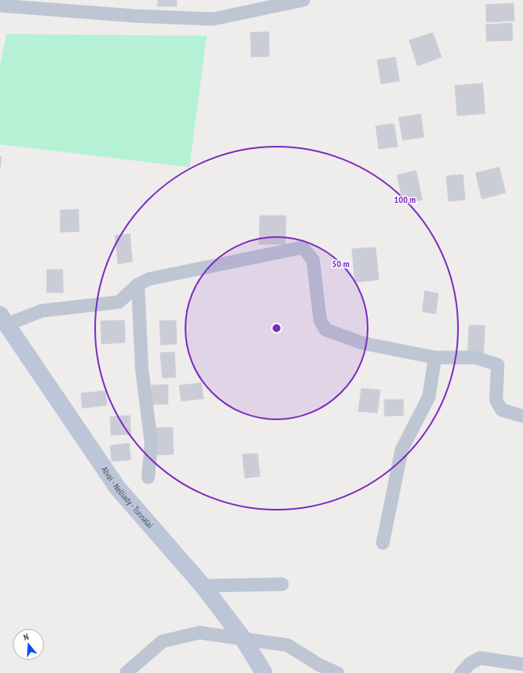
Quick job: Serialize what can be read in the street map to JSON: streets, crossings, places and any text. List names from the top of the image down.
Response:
{
  "streets": {
    "main road": ["Alvai - Nelliady - Tunnalai"]
  },
  "north": "top",
  "rings": ["100 m", "50 m"]
}
